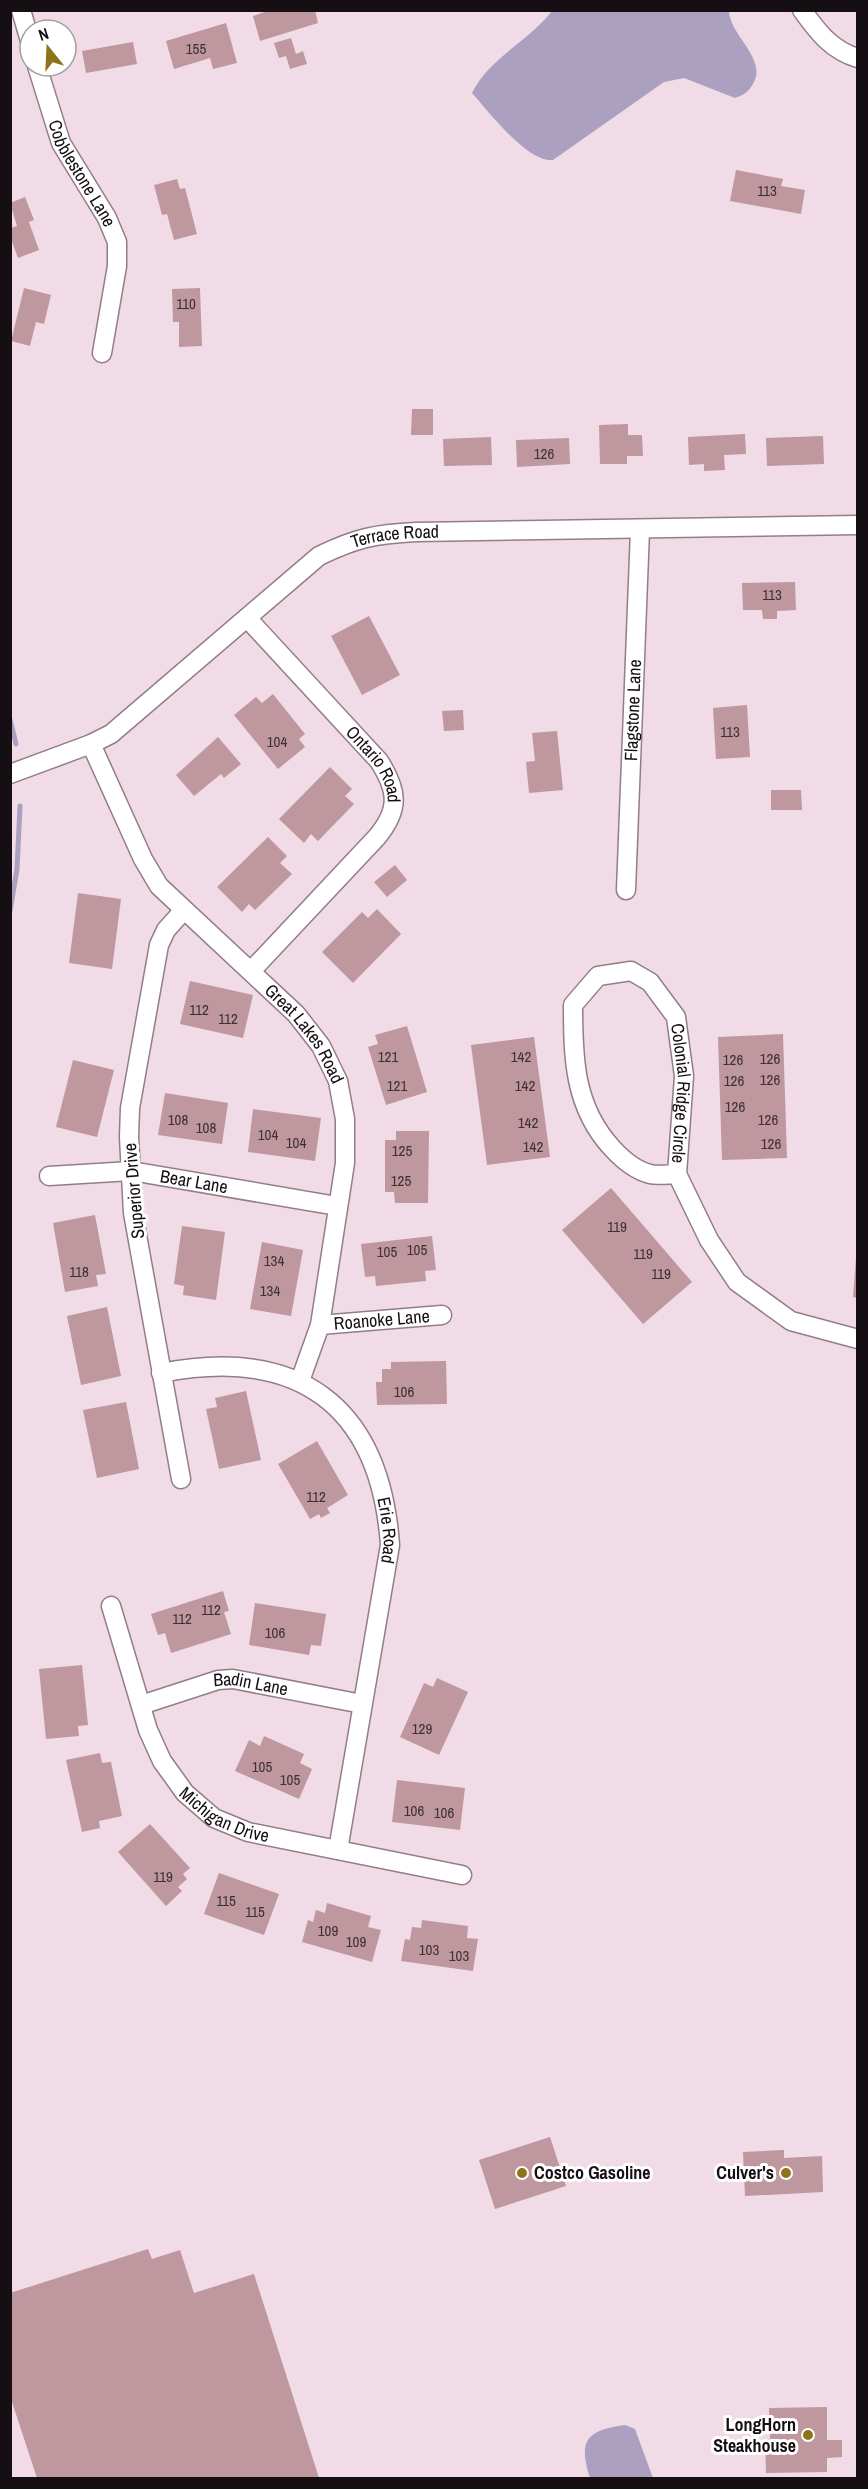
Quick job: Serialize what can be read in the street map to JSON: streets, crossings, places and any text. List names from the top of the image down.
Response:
{
  "streets": {
    "street": [
      "Cobblestone Lane",
      "Terrace Road",
      "Flagstone Lane",
      "Ontario Road",
      "Great Lakes Road",
      "Colonial Ridge Circle",
      "Bear Lane",
      "Superior Drive",
      "Roanoke Lane",
      "Erie Road",
      "Badin Lane",
      "Michigan Drive"
    ]
  },
  "crossings": [
    ["Terrace Road", "Flagstone Lane"],
    ["Terrace Road", "Ontario Road"],
    ["Terrace Road", "Great Lakes Road"],
    ["Ontario Road", "Great Lakes Road"],
    ["Great Lakes Road", "Bear Lane"],
    ["Great Lakes Road", "Superior Drive"],
    ["Great Lakes Road", "Roanoke Lane"],
    ["Great Lakes Road", "Erie Road"],
    ["Bear Lane", "Superior Drive"],
    ["Superior Drive", "Erie Road"],
    ["Erie Road", "Badin Lane"],
    ["Erie Road", "Michigan Drive"],
    ["Badin Lane", "Michigan Drive"]
  ],
  "places": ["Costco Gasoline", "Culver's", "LongHorn Steakhouse"],
  "house_numbers": [
    "155",
    "113",
    "110",
    "126",
    "113",
    "113",
    "104",
    "112",
    "112",
    "121",
    "142",
    "126",
    "126",
    "126",
    "126",
    "121",
    "142",
    "126",
    "108",
    "126",
    "142",
    "108",
    "104",
    "104",
    "126",
    "142",
    "125",
    "125",
    "119",
    "105",
    "105",
    "119",
    "134",
    "118",
    "119",
    "134",
    "106",
    "112",
    "112",
    "112",
    "106",
    "129",
    "105",
    "105",
    "106",
    "106",
    "119",
    "115",
    "115",
    "109",
    "109",
    "103",
    "103"
  ],
  "north": "top"
}
